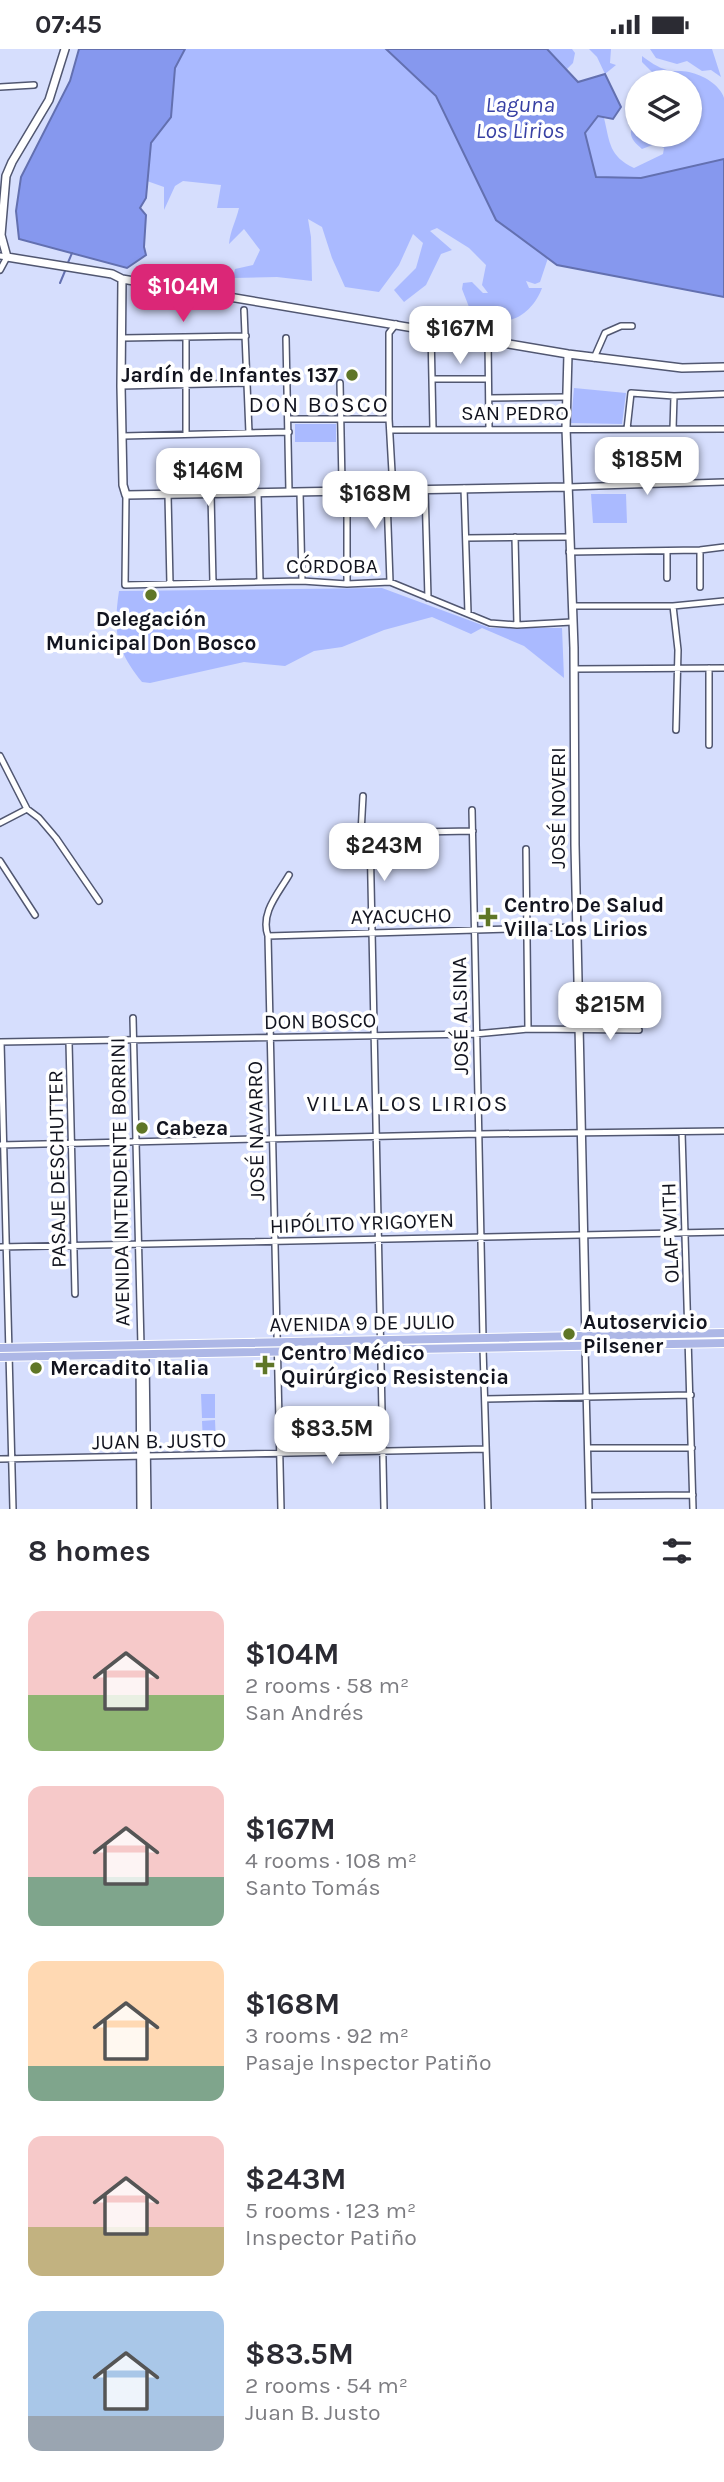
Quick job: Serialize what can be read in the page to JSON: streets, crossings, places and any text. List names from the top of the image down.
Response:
{
  "streets": {
    "main road": ["AVENIDA 9 DE JULIO"],
    "street": [
      "SAN PEDRO",
      "CÓRDOBA",
      "JOSÉ NOVERI",
      "AYACUCHO",
      "JOSÉ ALSINA",
      "DON BOSCO",
      "JOSÉ NAVARRO",
      "PASAJE DESCHUTTER",
      "AVENIDA INTENDENTE BORRINI",
      "HIPÓLITO YRIGOYEN",
      "OLAF WITH",
      "JUAN B. JUSTO"
    ]
  },
  "crossings": [
    ["SAN PEDRO", "JOSÉ NOVERI"],
    ["CÓRDOBA", "JOSÉ NOVERI"],
    ["JOSÉ NOVERI", "AYACUCHO"],
    ["JOSÉ NOVERI", "DON BOSCO"],
    ["JOSÉ NOVERI", "HIPÓLITO YRIGOYEN"],
    ["JOSÉ NOVERI", "AVENIDA 9 DE JULIO"],
    ["AYACUCHO", "JOSÉ ALSINA"],
    ["AYACUCHO", "JOSÉ NAVARRO"],
    ["JOSÉ ALSINA", "DON BOSCO"],
    ["JOSÉ ALSINA", "HIPÓLITO YRIGOYEN"],
    ["JOSÉ ALSINA", "AVENIDA 9 DE JULIO"],
    ["JOSÉ ALSINA", "JUAN B. JUSTO"],
    ["DON BOSCO", "JOSÉ NAVARRO"],
    ["DON BOSCO", "PASAJE DESCHUTTER"],
    ["DON BOSCO", "AVENIDA INTENDENTE BORRINI"],
    ["JOSÉ NAVARRO", "HIPÓLITO YRIGOYEN"],
    ["JOSÉ NAVARRO", "AVENIDA 9 DE JULIO"],
    ["JOSÉ NAVARRO", "JUAN B. JUSTO"],
    ["PASAJE DESCHUTTER", "HIPÓLITO YRIGOYEN"],
    ["AVENIDA INTENDENTE BORRINI", "HIPÓLITO YRIGOYEN"],
    ["AVENIDA INTENDENTE BORRINI", "AVENIDA 9 DE JULIO"],
    ["HIPÓLITO YRIGOYEN", "OLAF WITH"],
    ["OLAF WITH", "AVENIDA 9 DE JULIO"]
  ],
  "districts": ["DON BOSCO", "VILLA LOS LIRIOS"],
  "water": ["Laguna Los Lirios"],
  "places": {
    "other": [
      "Jardín de Infantes 137",
      "Delegación Municipal Don Bosco",
      "Cabeza",
      "Autoservicio Pilsener",
      "Mercadito Italia"
    ],
    "health": ["Centro De Salud Villa Los Lirios", "Centro Médico Quirúrgico Resistencia"]
  },
  "page": {
    "status": "07:45",
    "price": [
      "$104M",
      "$167M",
      "$185M",
      "$146M",
      "$168M",
      "$243M",
      "$215M",
      "$83.5M"
    ],
    "heading": "8 homes",
    "list": [
      {
        "name": "$104M",
        "note": "2 rooms · 58 m² · San Andrés"
      },
      {
        "name": "$167M",
        "note": "4 rooms · 108 m² · Santo Tomás"
      },
      {
        "name": "$168M",
        "note": "3 rooms · 92 m² · Pasaje Inspector Patiño"
      },
      {
        "name": "$243M",
        "note": "5 rooms · 123 m² · Inspector Patiño"
      },
      {
        "name": "$83.5M",
        "note": "2 rooms · 54 m² · Juan B. Justo"
      }
    ]
  }
}
